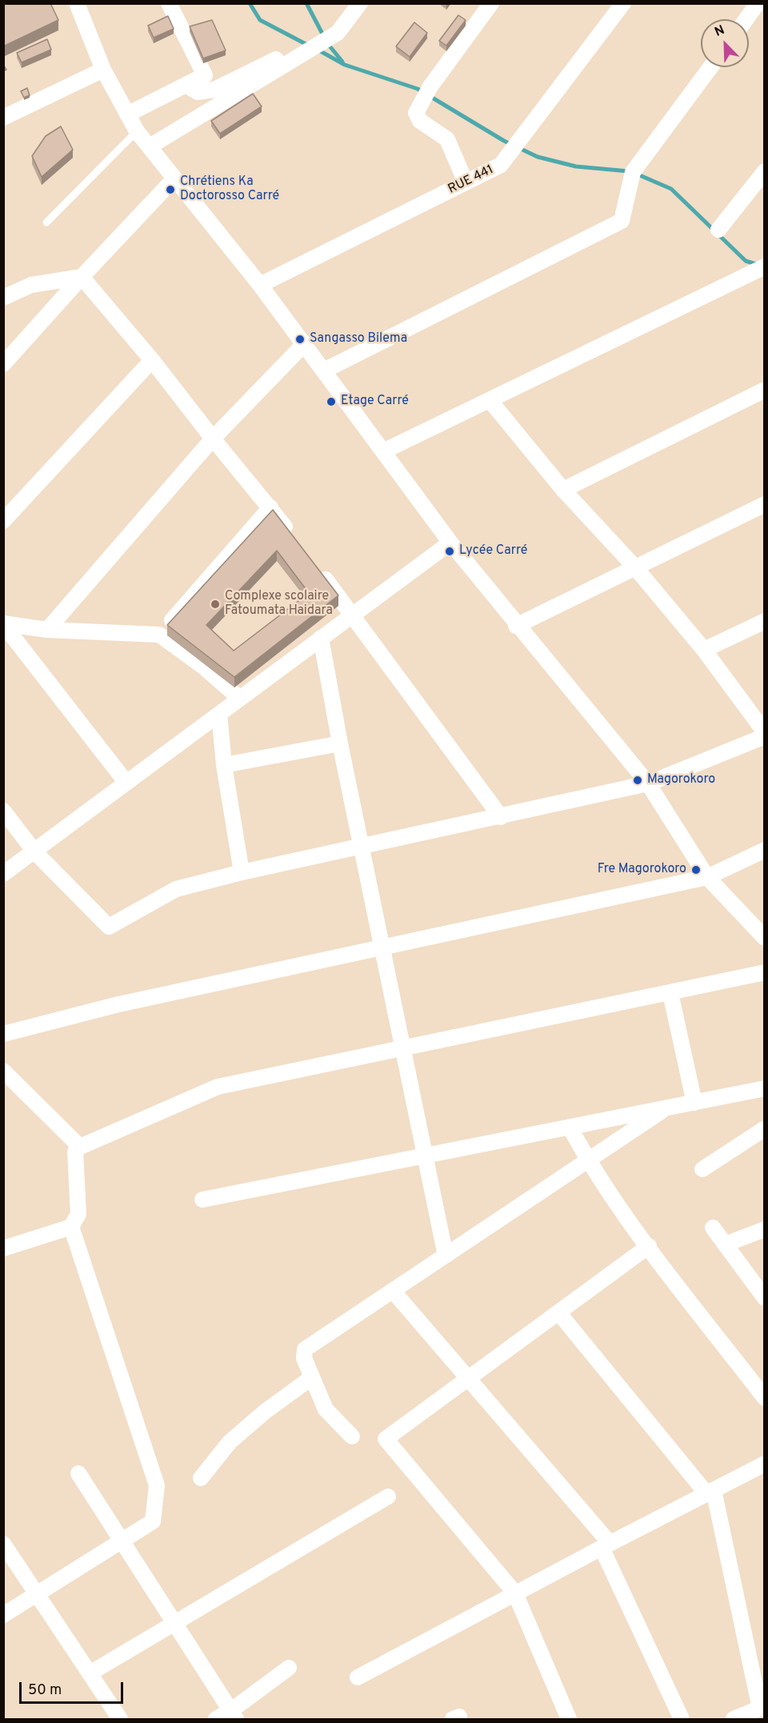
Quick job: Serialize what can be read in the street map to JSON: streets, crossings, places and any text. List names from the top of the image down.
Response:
{
  "streets": {
    "street": ["RUE 441"]
  },
  "places": [
    "Chrétiens Ka Doctorosso Carré",
    "Sangasso Bilema",
    "Etage Carré",
    "Lycée Carré",
    "Complexe scolaire Fatoumata Haidara",
    "Magorokoro",
    "Fre Magorokoro"
  ],
  "scale_bar": "50 m",
  "north": "top left"
}
